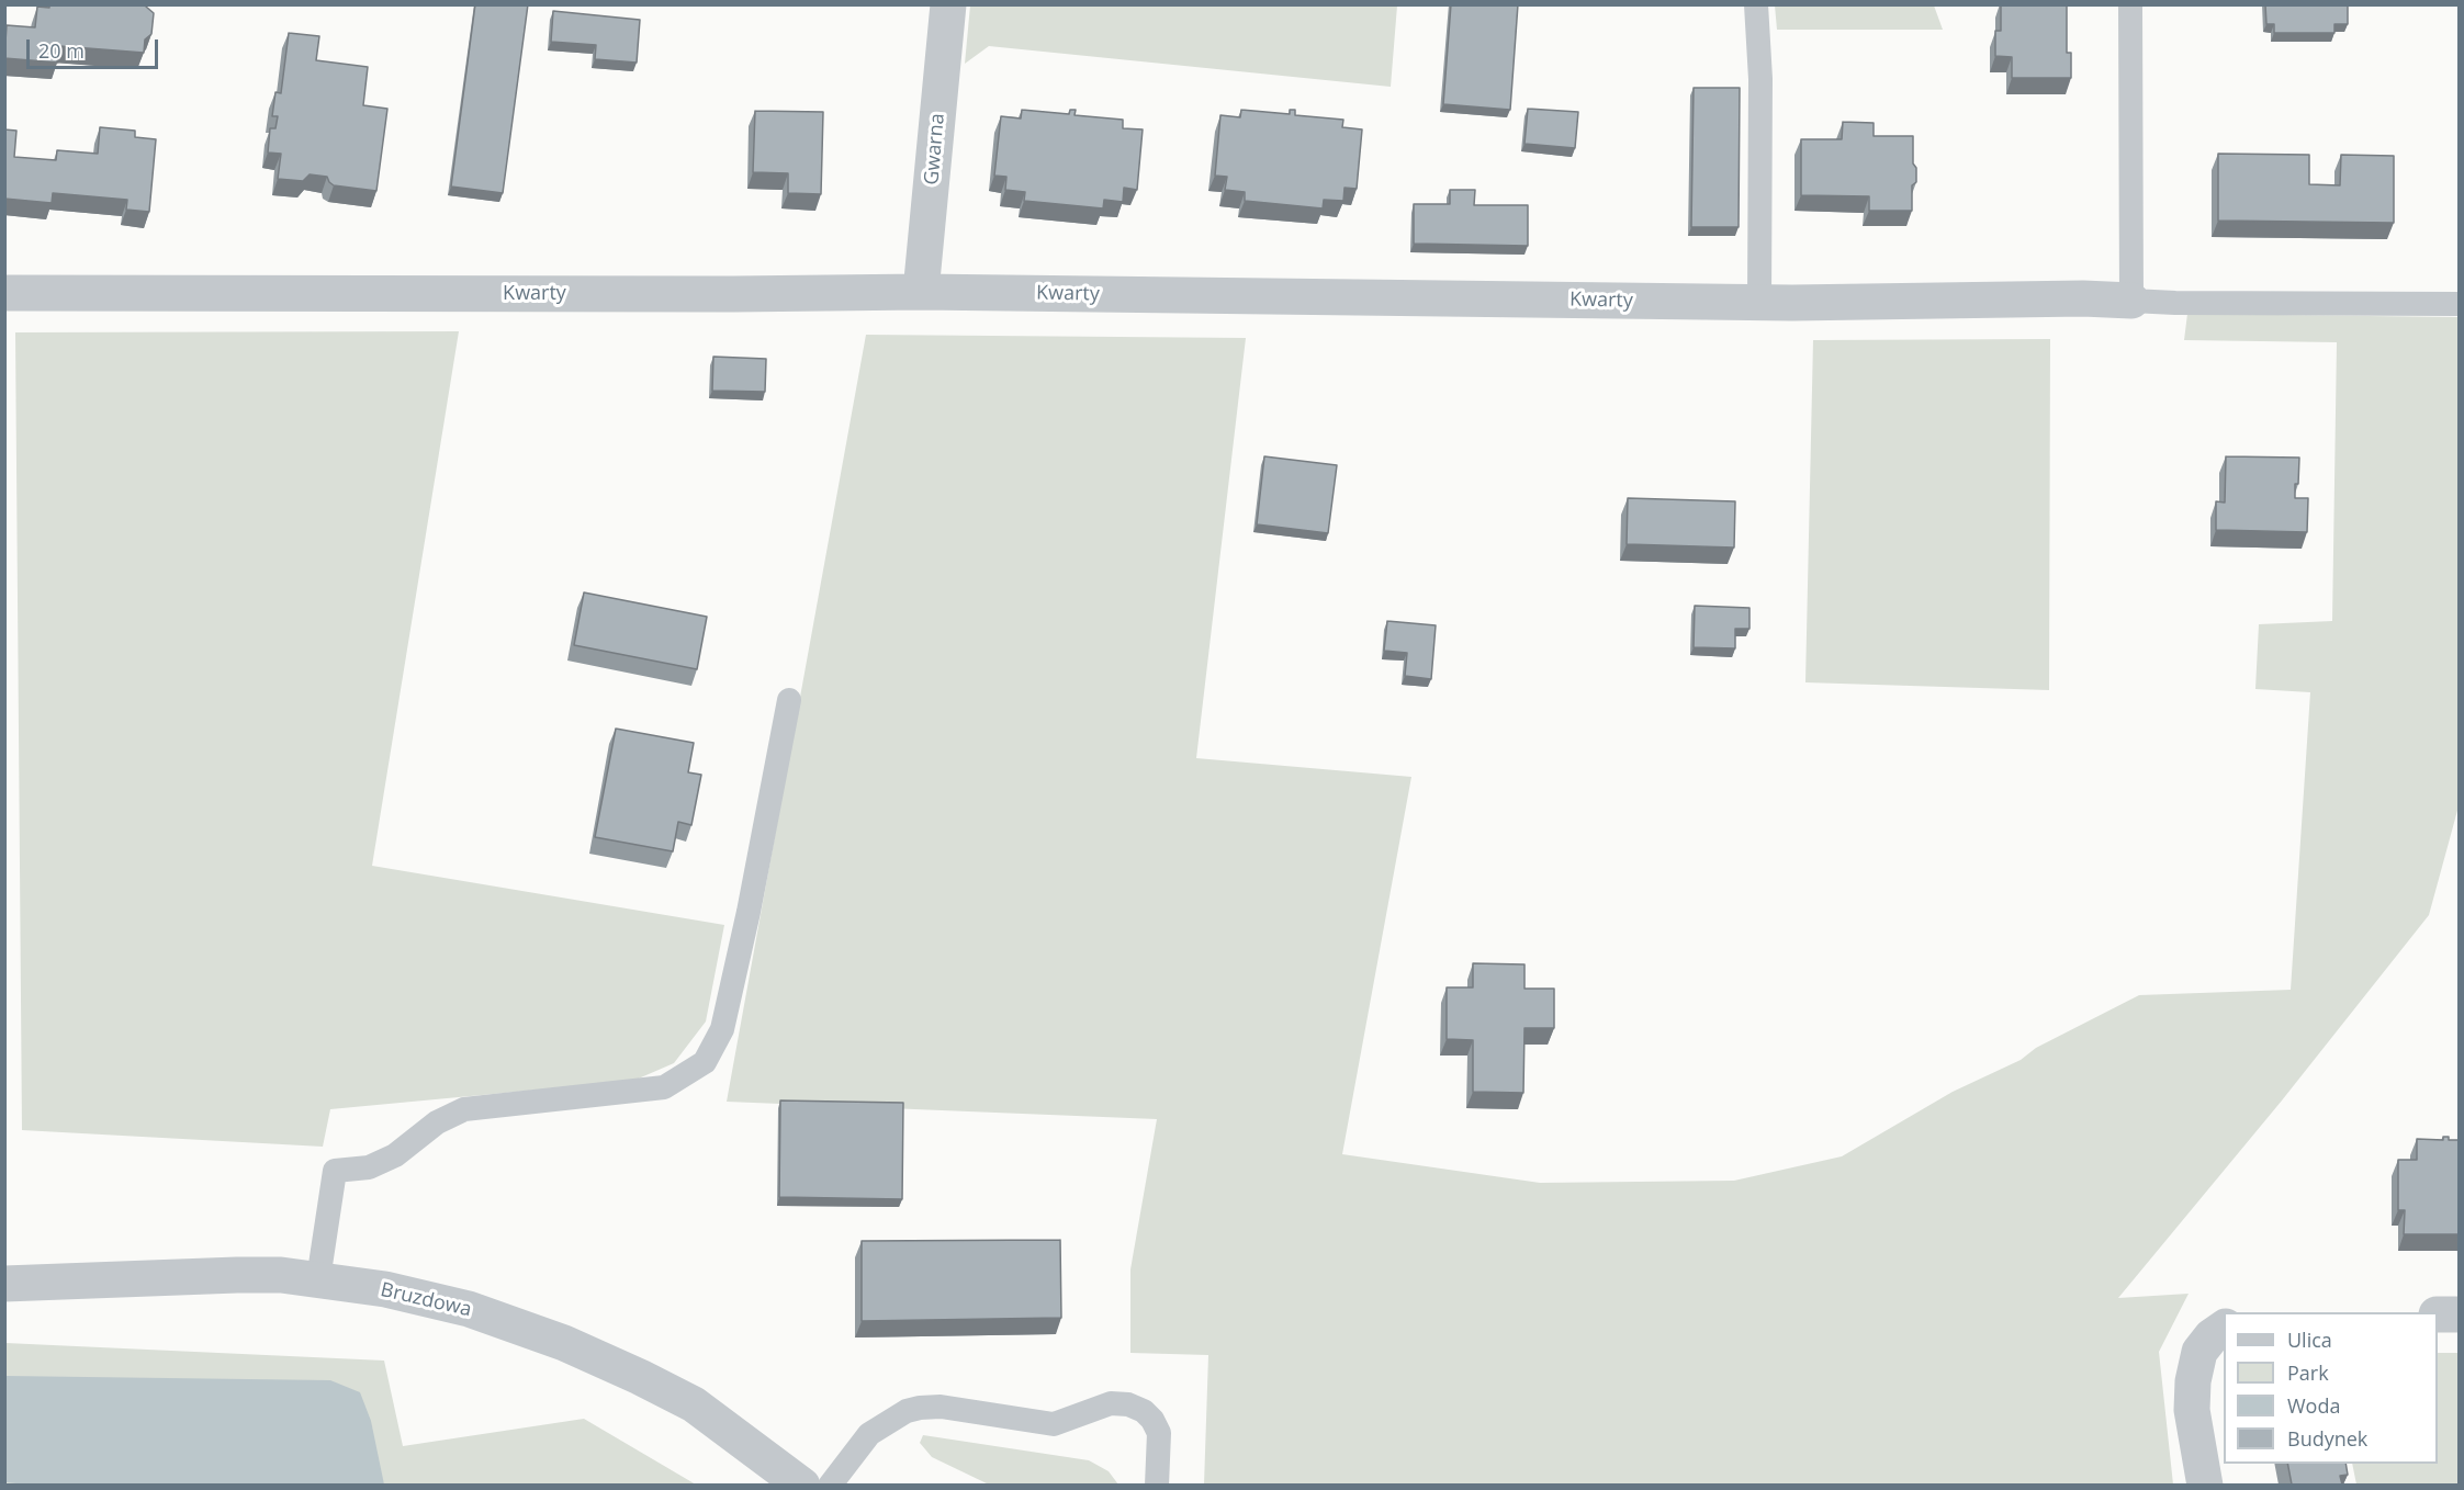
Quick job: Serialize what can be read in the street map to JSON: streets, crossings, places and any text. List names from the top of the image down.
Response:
{
  "streets": {
    "street": ["Gwarna", "Kwarty", "Bruzdowa"]
  },
  "crossings": [
    ["Gwarna", "Kwarty"]
  ],
  "legend": [
    "Ulica",
    "Park",
    "Woda",
    "Budynek"
  ],
  "scale_bar": "20 m"
}
